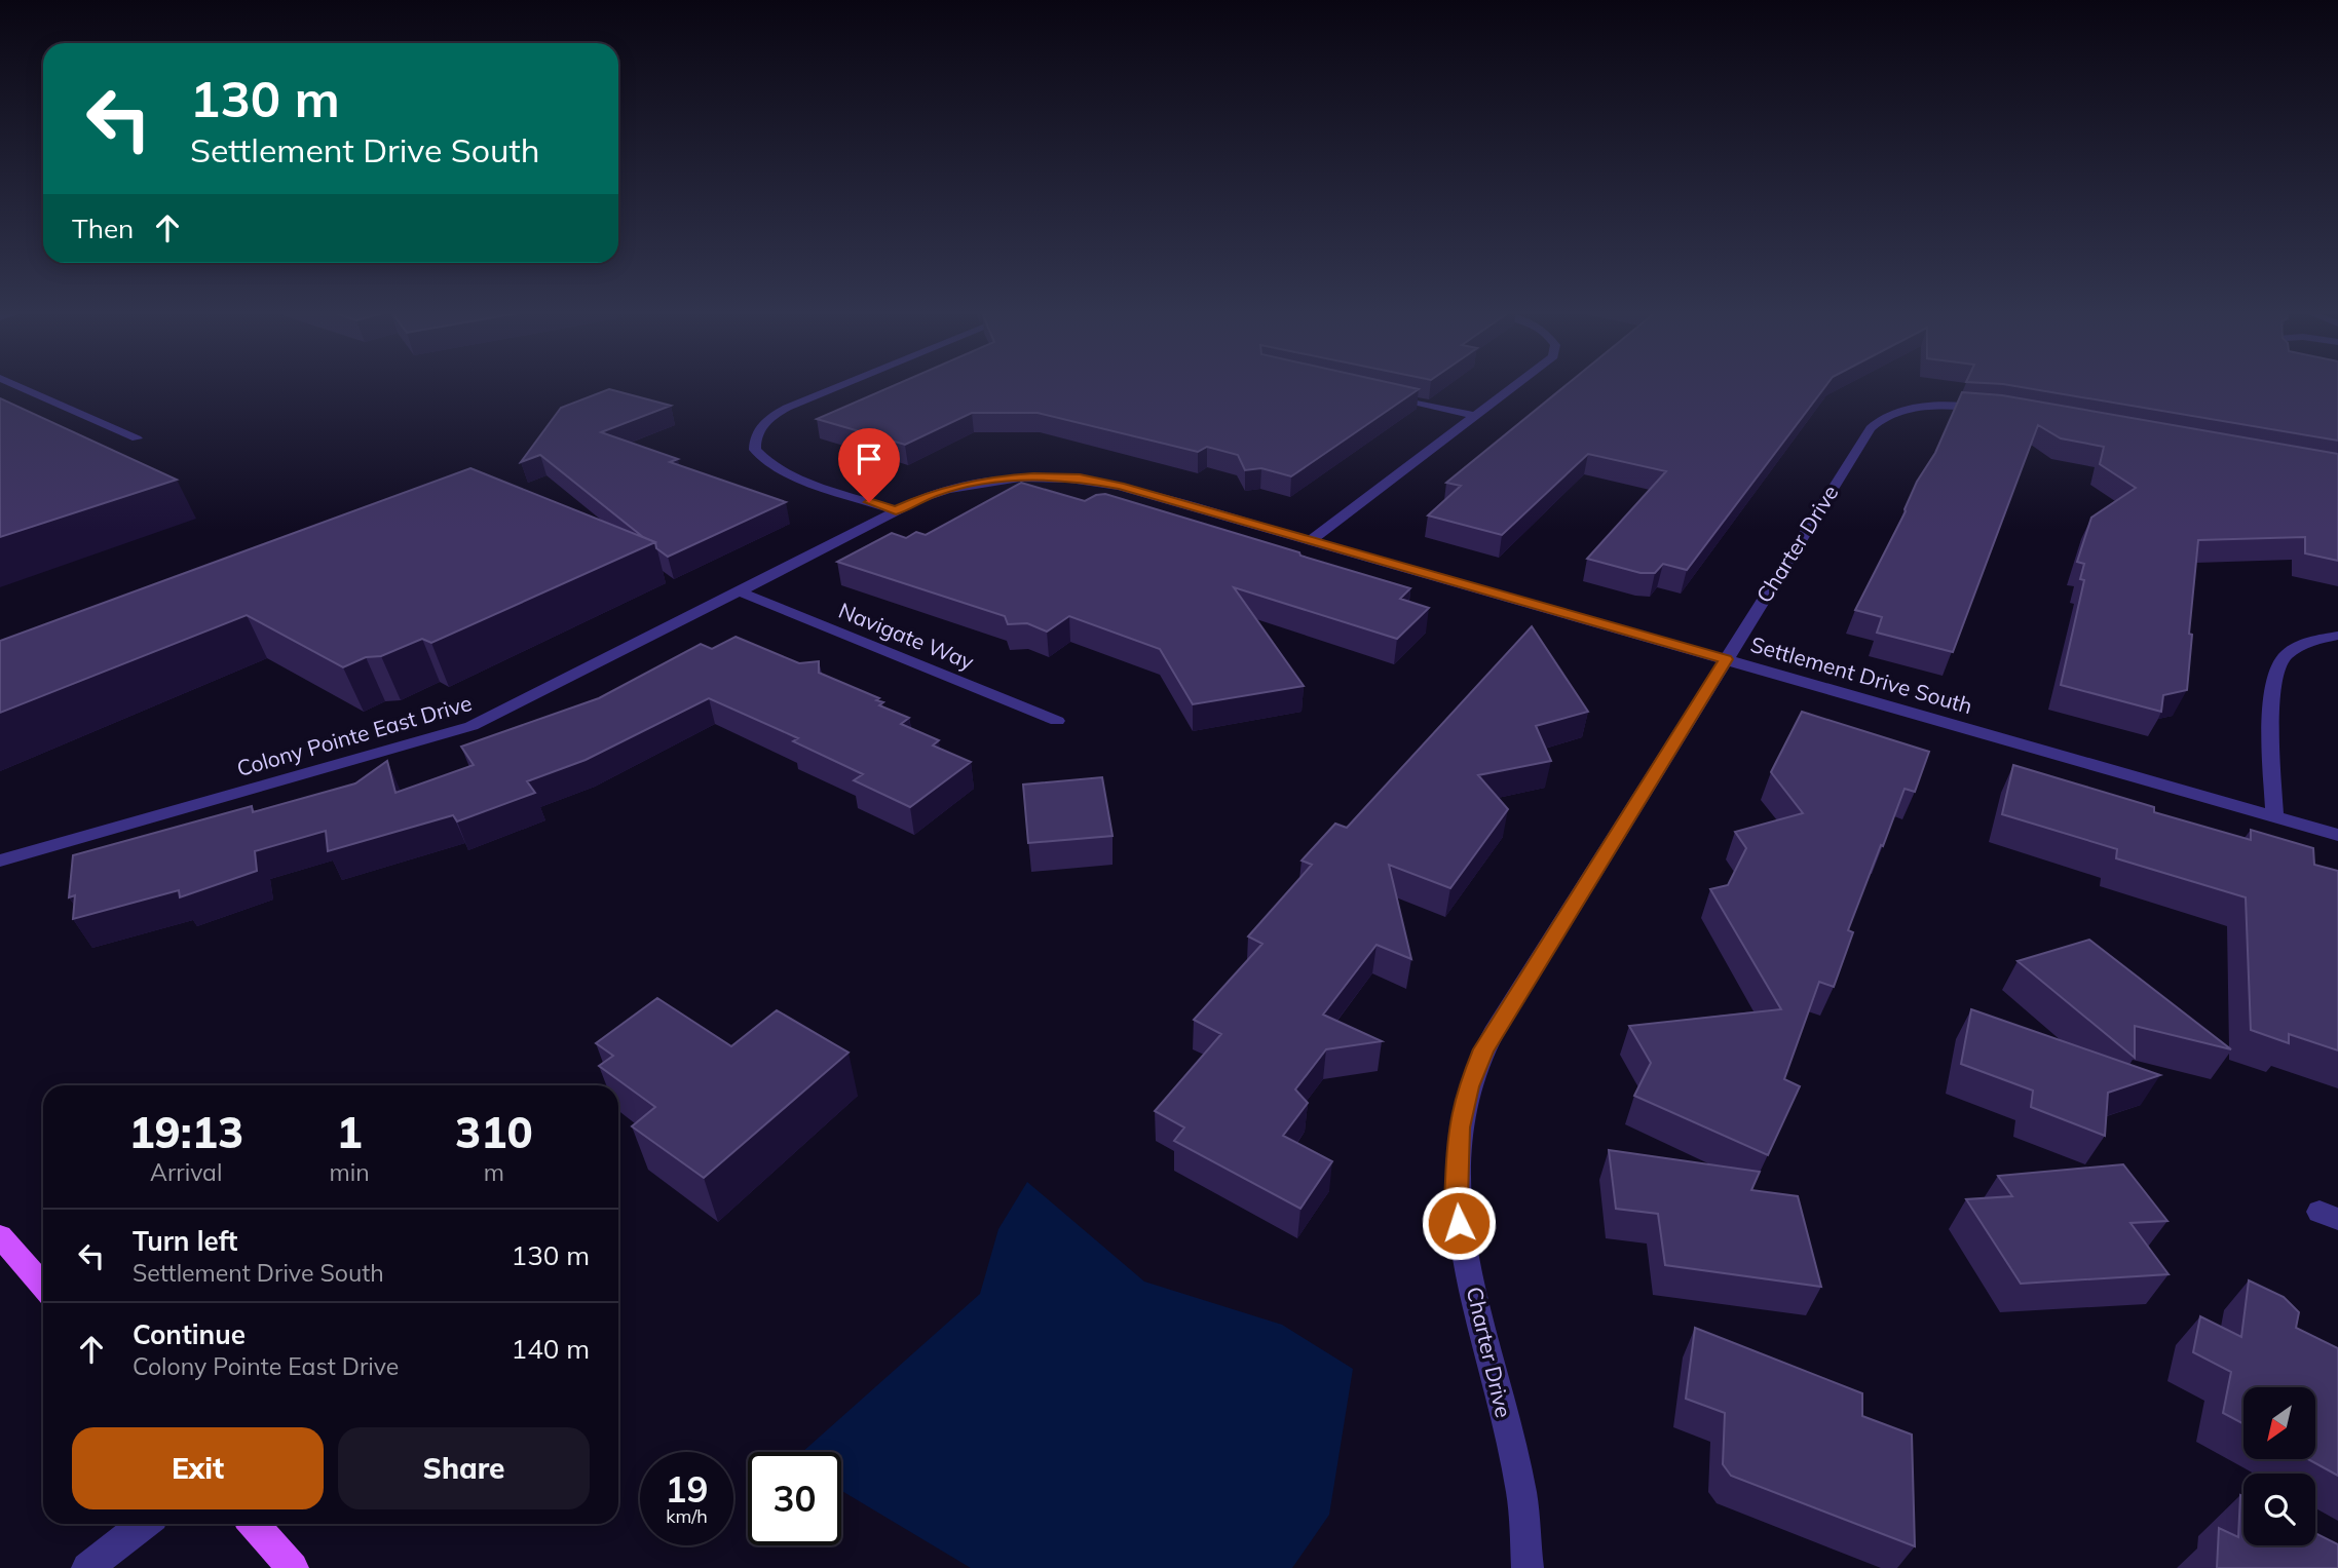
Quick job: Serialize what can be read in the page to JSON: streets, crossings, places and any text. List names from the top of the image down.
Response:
{
  "streets": {
    "street": [
      "Charter Drive",
      "Navigate Way",
      "Settlement Drive South",
      "Colony Pointe East Drive"
    ]
  },
  "crossings": [
    ["Charter Drive", "Settlement Drive South"],
    ["Navigate Way", "Colony Pointe East Drive"],
    ["Settlement Drive South", "Colony Pointe East Drive"]
  ],
  "north": "bottom left",
  "page": {
    "turn": ["130 m", "Settlement Drive South"],
    "then": "Then",
    "eta": [
      "19:13",
      "Arrival",
      "1",
      "min",
      "310",
      "m"
    ],
    "list": [
      {
        "name": "Turn left",
        "note": "Settlement Drive South",
        "value": "130 m"
      },
      {
        "name": "Continue",
        "note": "Colony Pointe East Drive",
        "value": "140 m"
      }
    ],
    "buttons": ["Exit", "Share"],
    "speed": "19 km/h",
    "limit": "30"
  }
}
